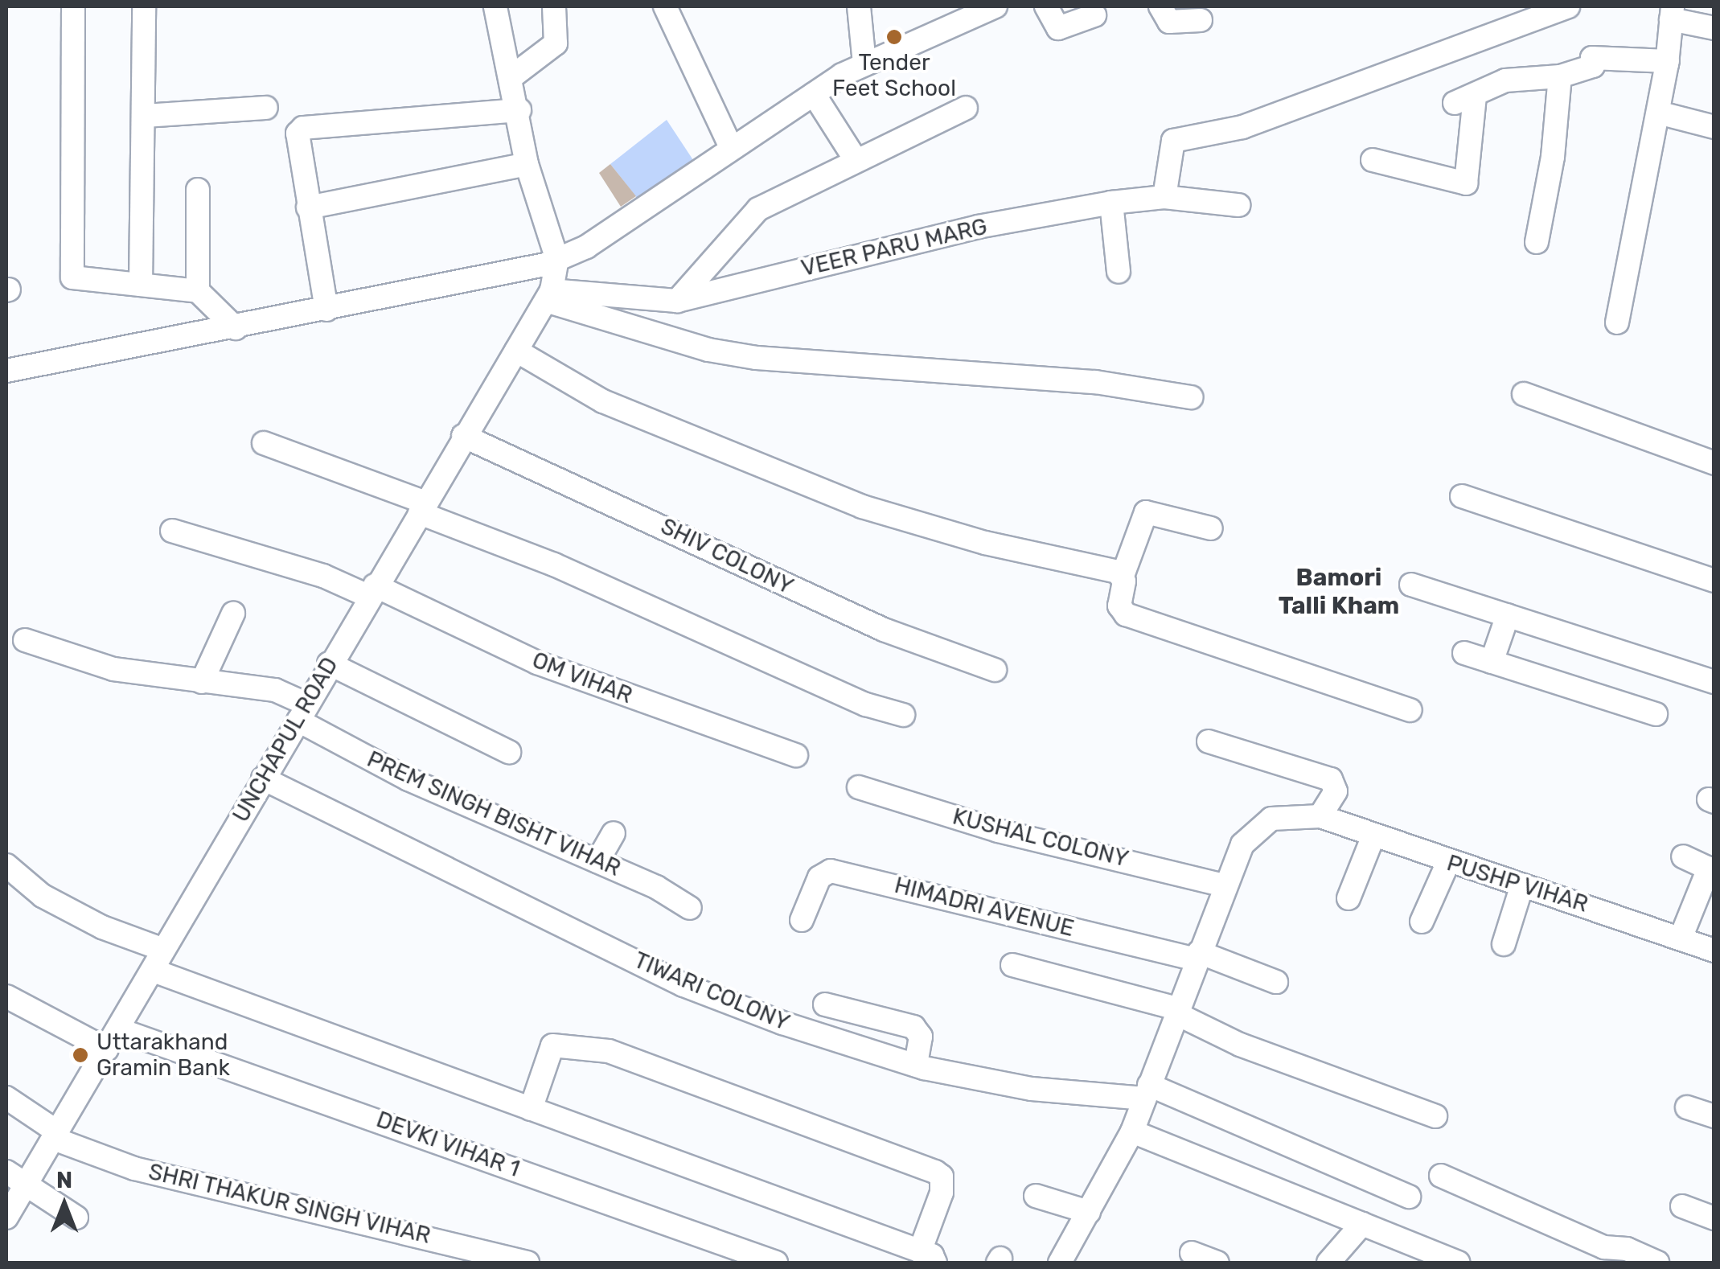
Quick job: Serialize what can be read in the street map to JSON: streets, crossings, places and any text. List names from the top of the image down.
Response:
{
  "streets": {
    "street": [
      "VEER PARU MARG",
      "SHIV COLONY",
      "OM VIHAR",
      "UNCHAPUL ROAD",
      "PREM SINGH BISHT VIHAR",
      "KUSHAL COLONY",
      "PUSHP VIHAR",
      "HIMADRI AVENUE",
      "TIWARI COLONY",
      "DEVKI VIHAR 1",
      "SHRI THAKUR SINGH VIHAR"
    ]
  },
  "crossings": [
    ["VEER PARU MARG", "UNCHAPUL ROAD"],
    ["SHIV COLONY", "UNCHAPUL ROAD"],
    ["OM VIHAR", "UNCHAPUL ROAD"],
    ["UNCHAPUL ROAD", "PREM SINGH BISHT VIHAR"],
    ["UNCHAPUL ROAD", "TIWARI COLONY"],
    ["UNCHAPUL ROAD", "DEVKI VIHAR 1"],
    ["UNCHAPUL ROAD", "SHRI THAKUR SINGH VIHAR"]
  ],
  "districts": ["Bamori Talli Kham"],
  "places": ["Tender Feet School", "Uttarakhand Gramin Bank"],
  "north": "top"
}
